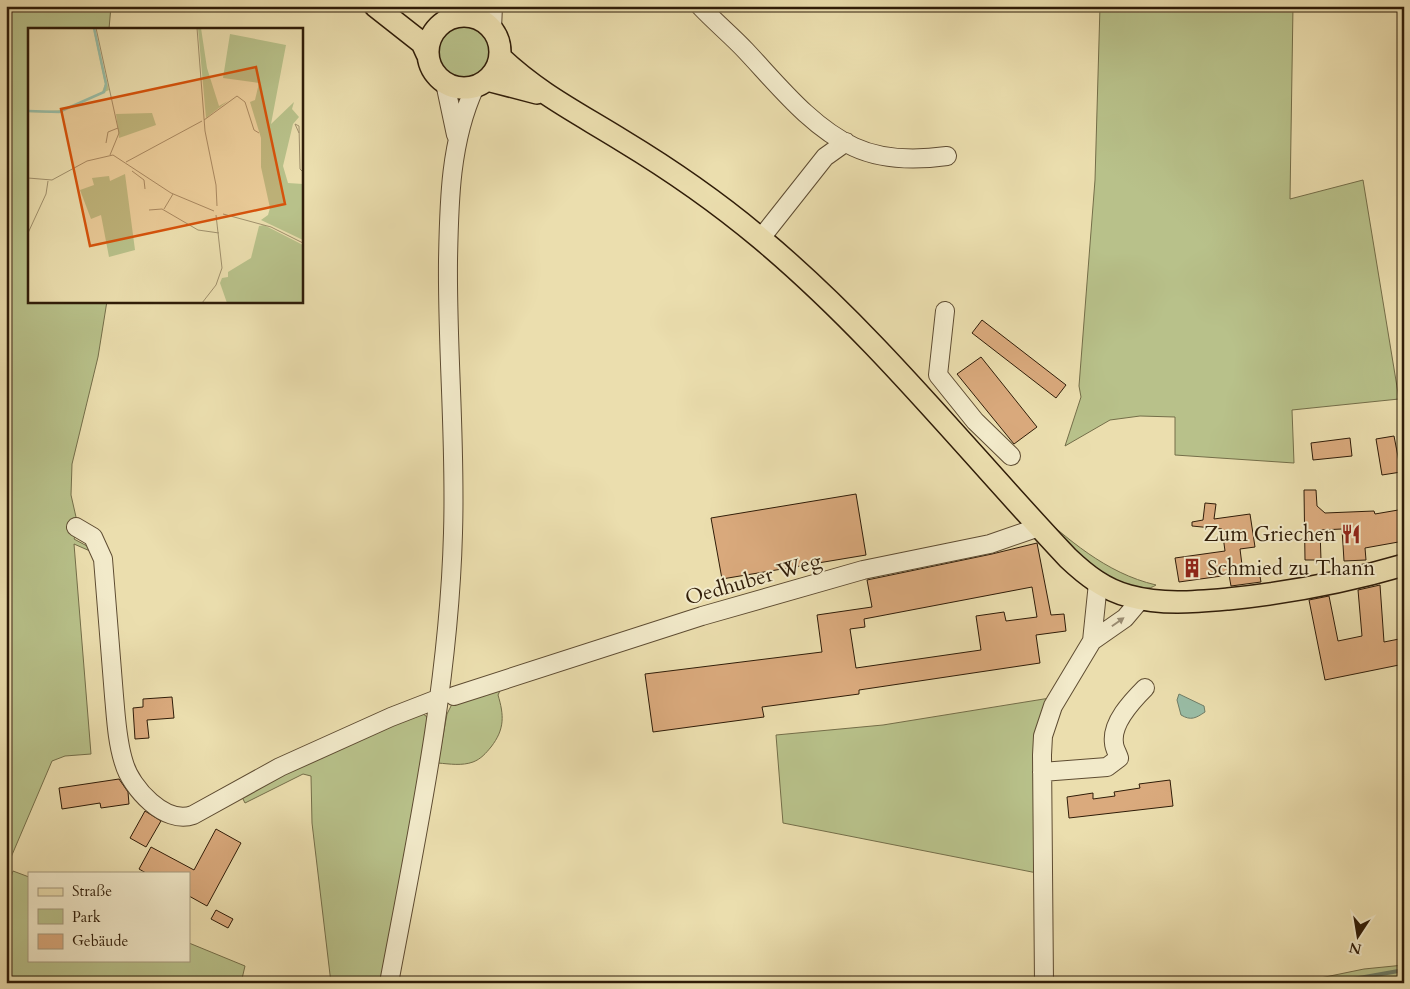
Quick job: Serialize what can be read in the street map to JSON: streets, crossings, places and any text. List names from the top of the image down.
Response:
{
  "streets": {
    "street": ["Oedhuber Weg"]
  },
  "places": {
    "restaurant": ["Zum Griechen"],
    "building": ["Schmied zu Thann"]
  },
  "legend": ["Straße", "Park", "Gebäude"],
  "north": "bottom"
}
